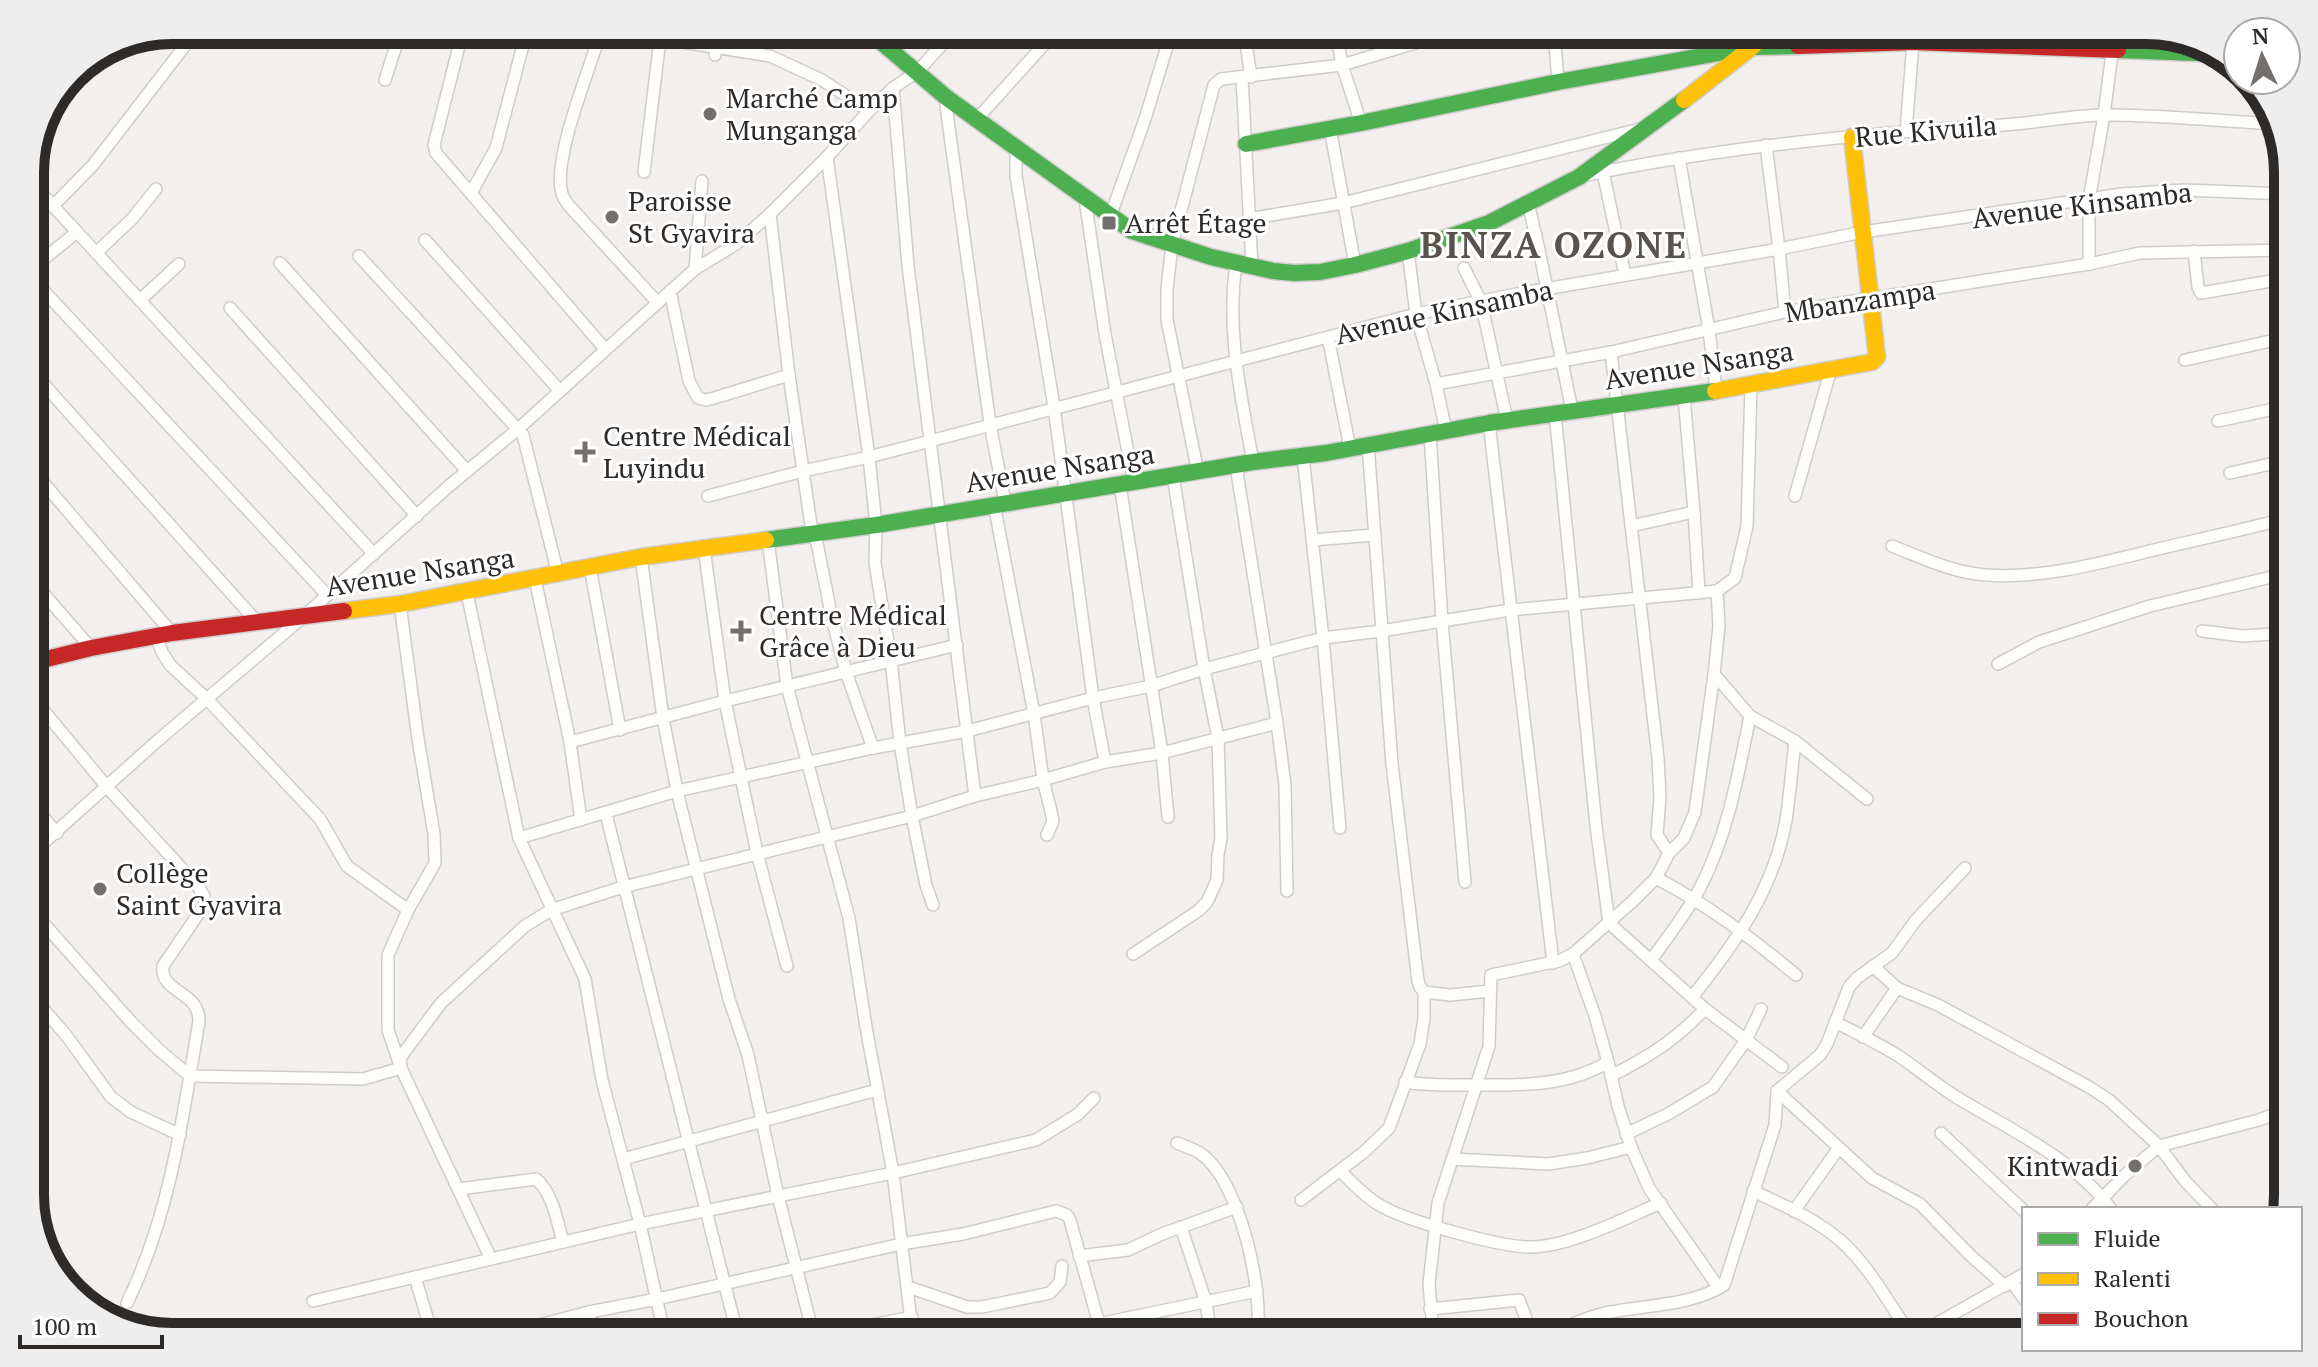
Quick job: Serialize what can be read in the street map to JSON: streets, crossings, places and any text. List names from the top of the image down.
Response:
{
  "streets": {
    "street": [
      "Rue Kivuila",
      "Avenue Kinsamba",
      "Mbanzampa",
      "Avenue Nsanga"
    ]
  },
  "crossings": [
    ["Rue Kivuila", "Avenue Nsanga"],
    ["Avenue Kinsamba", "Avenue Nsanga"],
    ["Mbanzampa", "Avenue Nsanga"]
  ],
  "districts": ["BINZA OZONE"],
  "places": {
    "other": [
      "Marché Camp Munganga",
      "Paroisse St Gyavira",
      "Collège Saint Gyavira",
      "Kintwadi"
    ],
    "transit": ["Arrêt Étage"],
    "health": ["Centre Médical Luyindu", "Centre Médical Grâce à Dieu"]
  },
  "legend": ["Fluide", "Ralenti", "Bouchon"],
  "scale_bar": "100 m",
  "north": "top"
}
